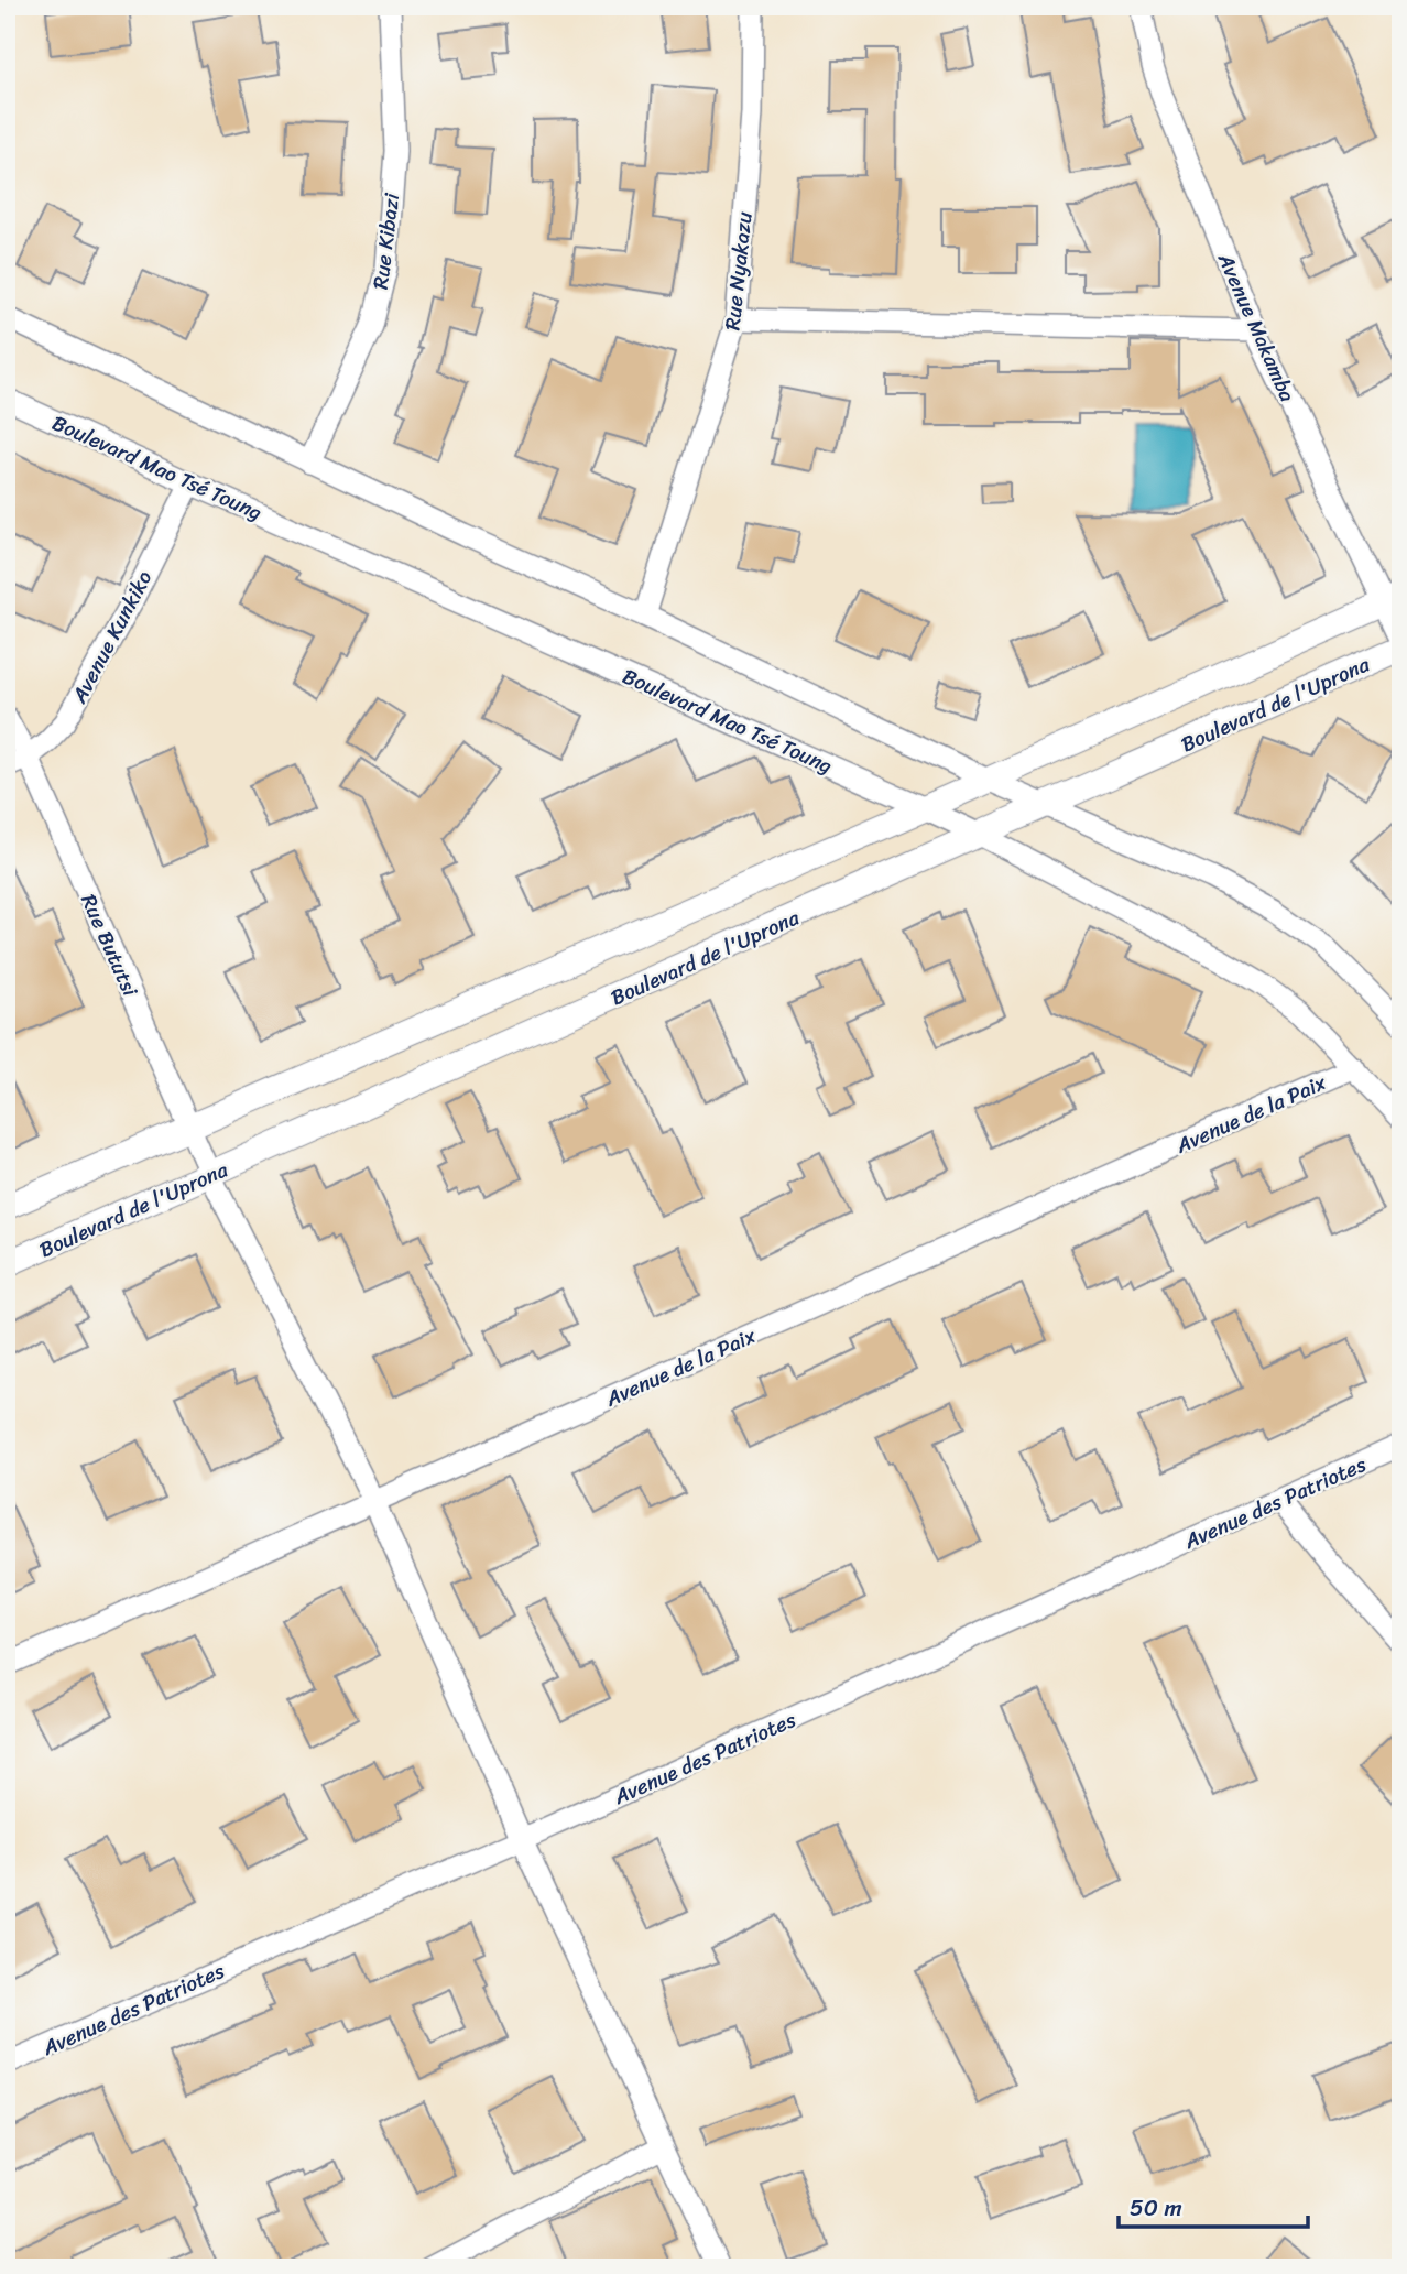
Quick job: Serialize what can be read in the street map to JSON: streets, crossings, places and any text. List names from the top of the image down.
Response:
{
  "streets": {
    "street": [
      "Rue Kibazi",
      "Rue Nyakazu",
      "Avenue Makamba",
      "Boulevard Mao Tsé Toung",
      "Avenue Kunkiko",
      "Boulevard de l'Uprona",
      "Rue Bututsi",
      "Avenue de la Paix",
      "Avenue des Patriotes"
    ]
  },
  "crossings": [
    ["Boulevard Mao Tsé Toung", "Avenue Kunkiko"],
    ["Boulevard Mao Tsé Toung", "Boulevard de l'Uprona"],
    ["Boulevard Mao Tsé Toung", "Avenue de la Paix"],
    ["Avenue Kunkiko", "Rue Bututsi"],
    ["Boulevard de l'Uprona", "Rue Bututsi"],
    ["Rue Bututsi", "Avenue de la Paix"],
    ["Rue Bututsi", "Avenue des Patriotes"]
  ],
  "scale_bar": "50 m"
}
